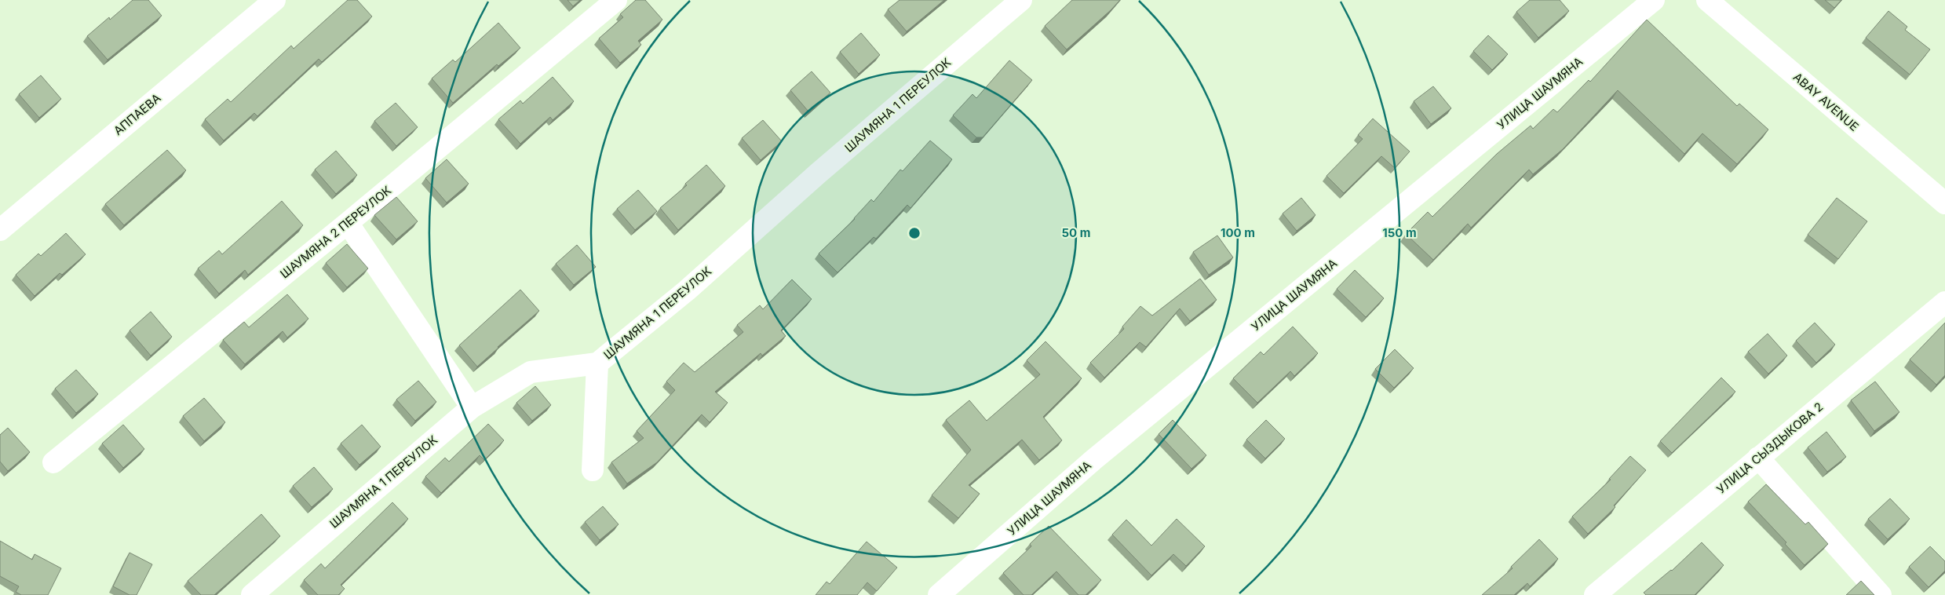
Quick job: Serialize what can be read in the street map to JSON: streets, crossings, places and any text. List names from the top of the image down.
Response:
{
  "streets": {
    "street": [
      "УЛИЦА ШАУМЯНА",
      "ABAY AVENUE",
      "ШАУМЯНА 1 ПЕРЕУЛОК",
      "АППАЕВА",
      "ШАУМЯНА 2 ПЕРЕУЛОК",
      "УЛИЦА СЫЗДЫКОВА 2"
    ]
  },
  "rings": ["50 m", "100 m", "150 m"]
}
